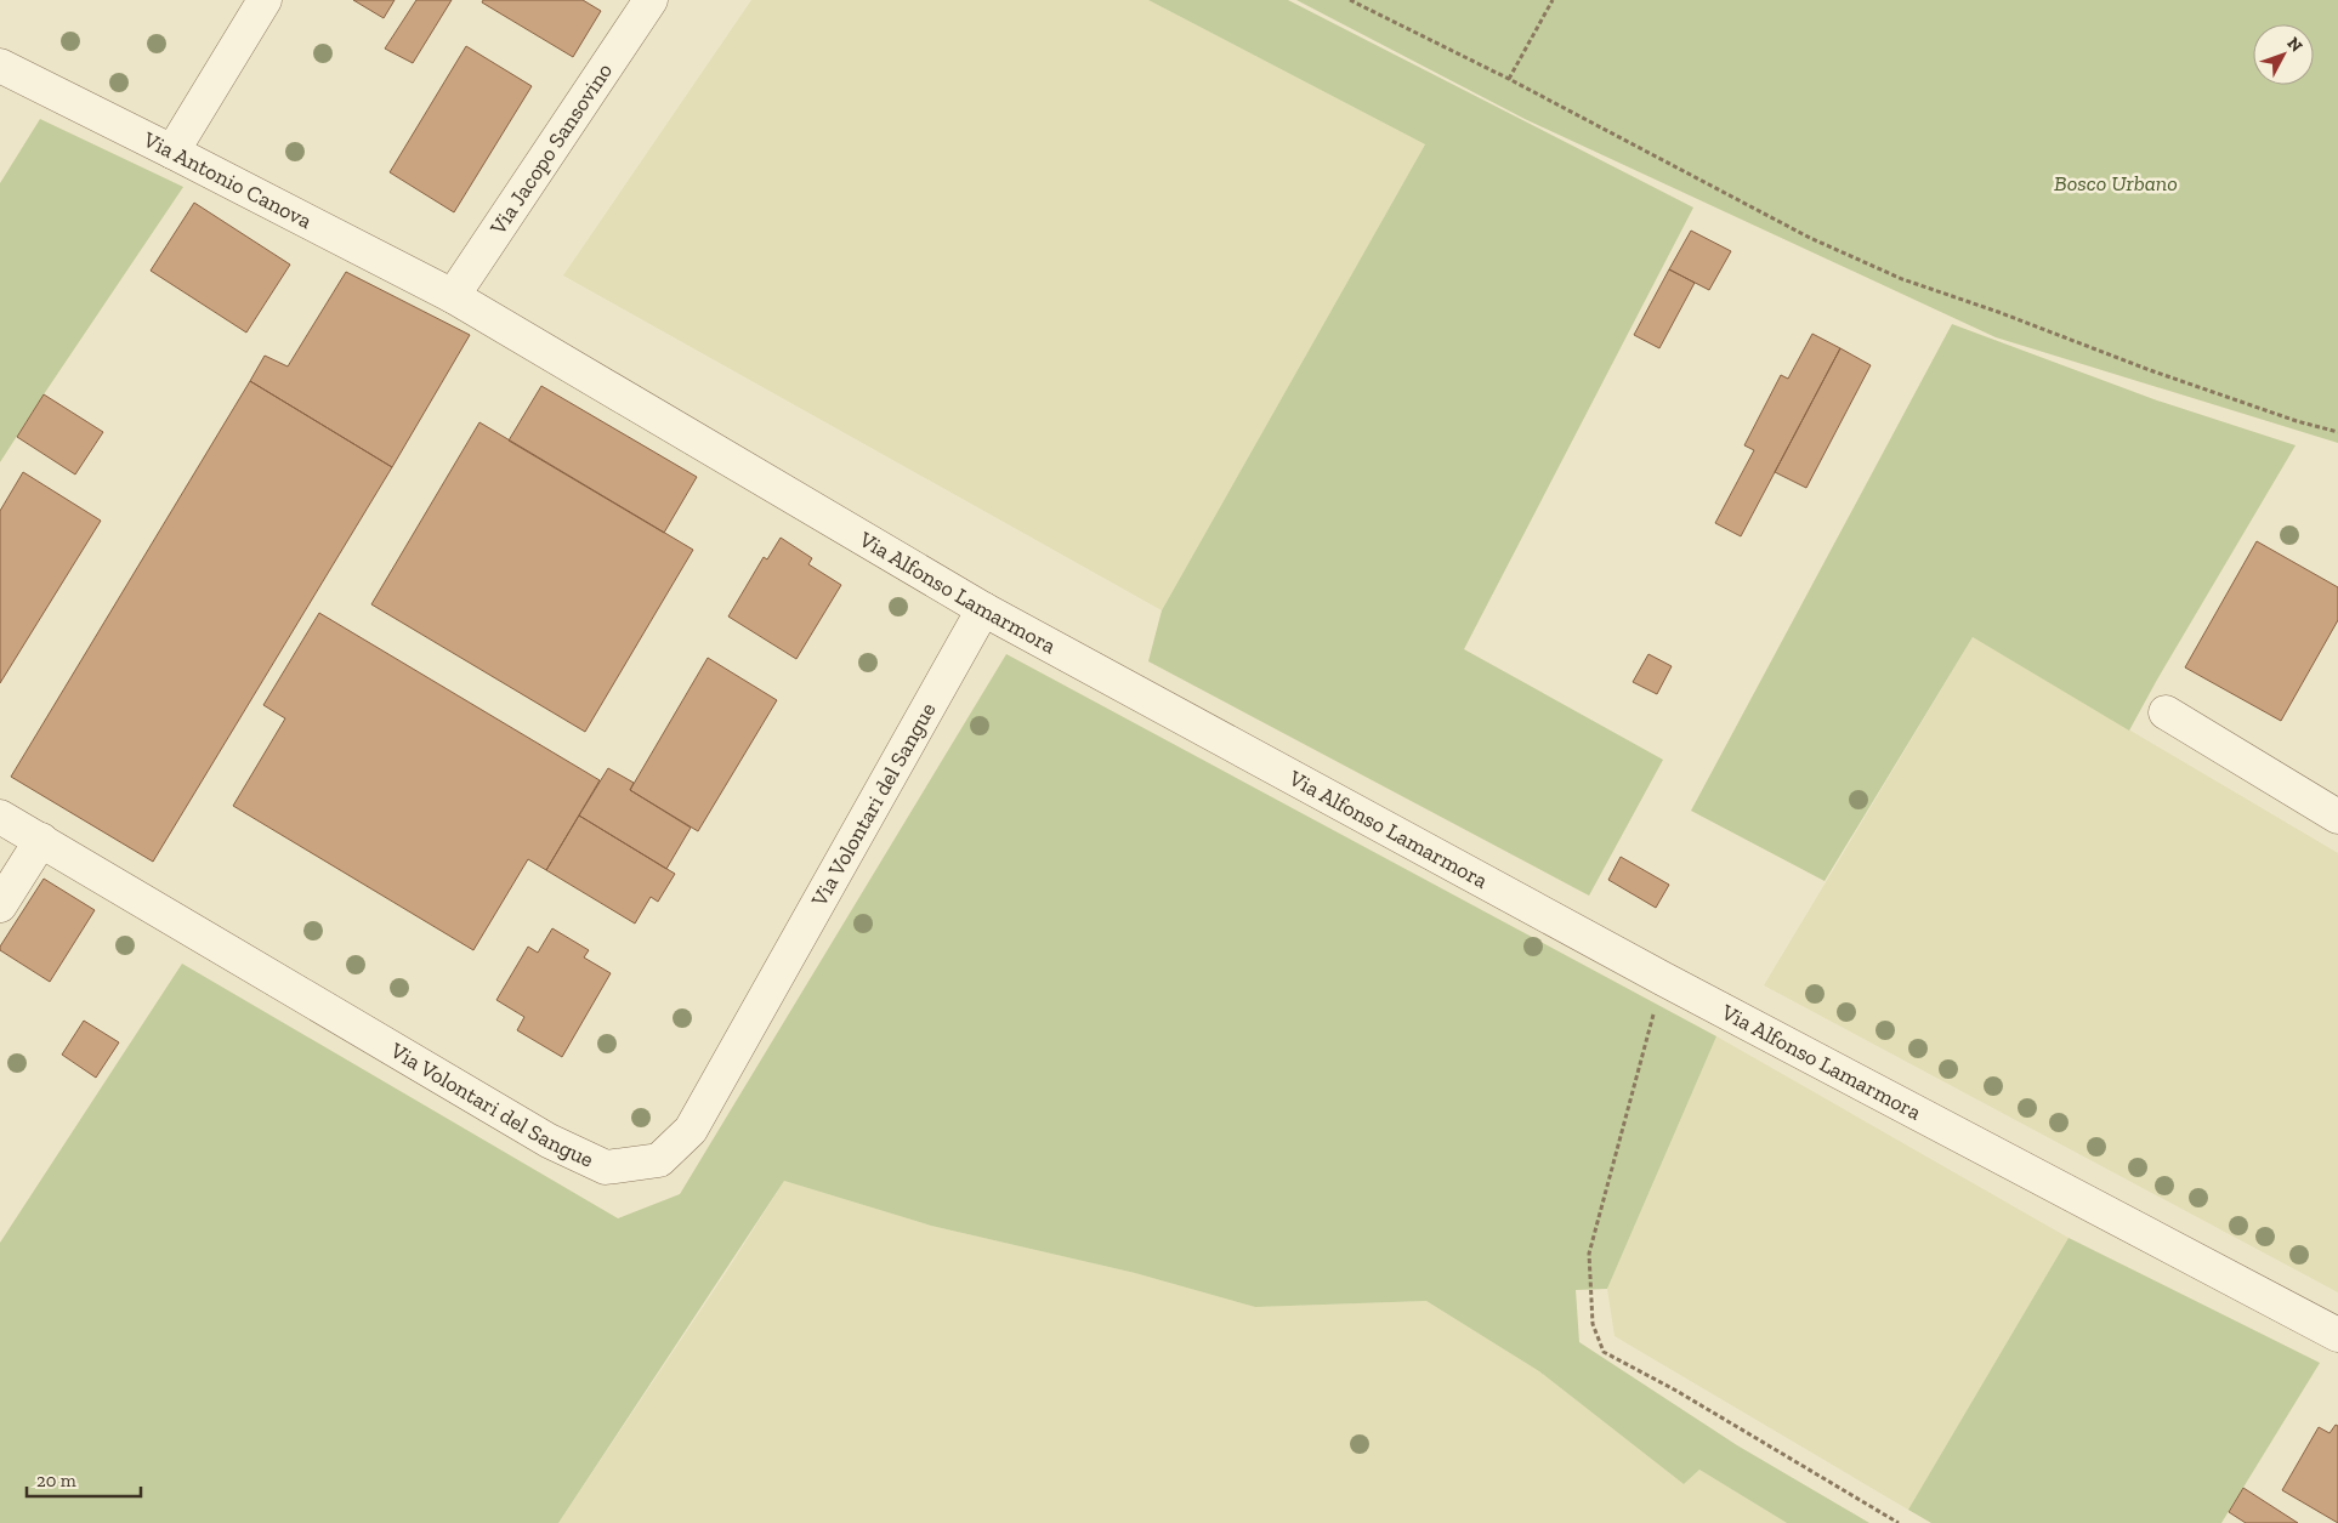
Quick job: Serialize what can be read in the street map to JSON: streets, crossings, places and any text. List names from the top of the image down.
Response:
{
  "streets": {
    "street": [
      "Via Jacopo Sansovino",
      "Via Antonio Canova",
      "Via Alfonso Lamarmora",
      "Via Volontari del Sangue"
    ]
  },
  "crossings": [
    ["Via Jacopo Sansovino", "Via Antonio Canova"],
    ["Via Jacopo Sansovino", "Via Alfonso Lamarmora"],
    ["Via Antonio Canova", "Via Alfonso Lamarmora"],
    ["Via Alfonso Lamarmora", "Via Volontari del Sangue"]
  ],
  "parks": ["Bosco Urbano"],
  "scale_bar": "20 m",
  "north": "top right"
}
